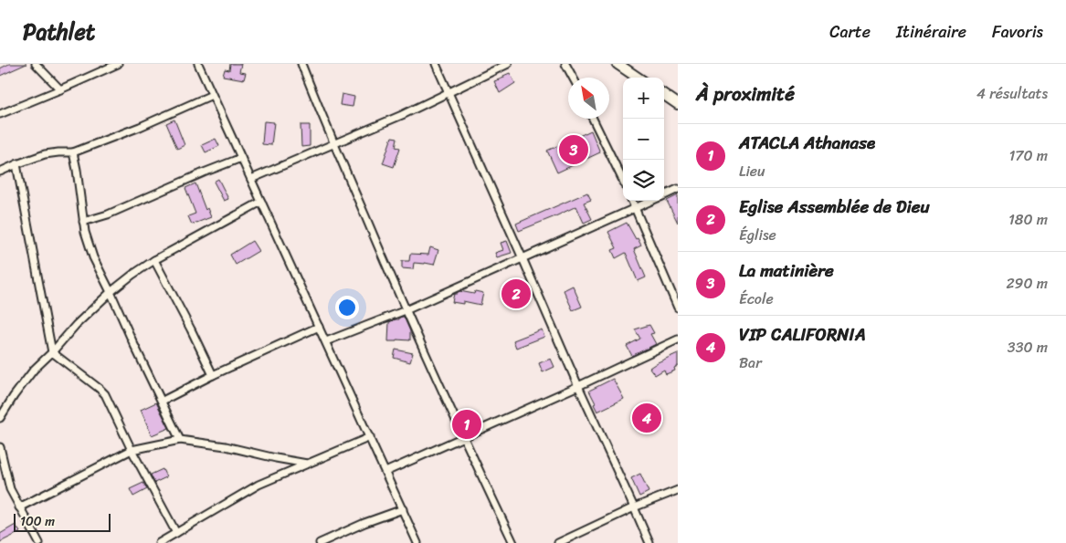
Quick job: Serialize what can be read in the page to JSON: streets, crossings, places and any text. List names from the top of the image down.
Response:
{
  "scale_bar": "100 m",
  "north": "top left",
  "page": {
    "header": "Pathlet",
    "nav": ["Carte", "Itinéraire", "Favoris"],
    "heading": ["À proximité", "4 résultats"],
    "map_buttons": ["+", "−"],
    "list": [
      {
        "mark": "1",
        "name": "ATACLA Athanase",
        "note": "Lieu",
        "value": "170 m"
      },
      {
        "mark": "2",
        "name": "Eglise Assemblée de Dieu",
        "note": "Église",
        "value": "180 m"
      },
      {
        "mark": "3",
        "name": "La matinière",
        "note": "École",
        "value": "290 m"
      },
      {
        "mark": "4",
        "name": "VIP CALIFORNIA",
        "note": "Bar",
        "value": "330 m"
      }
    ],
    "pins": [
      "3",
      "2",
      "4",
      "1"
    ],
    "scale": "100 m"
  }
}
